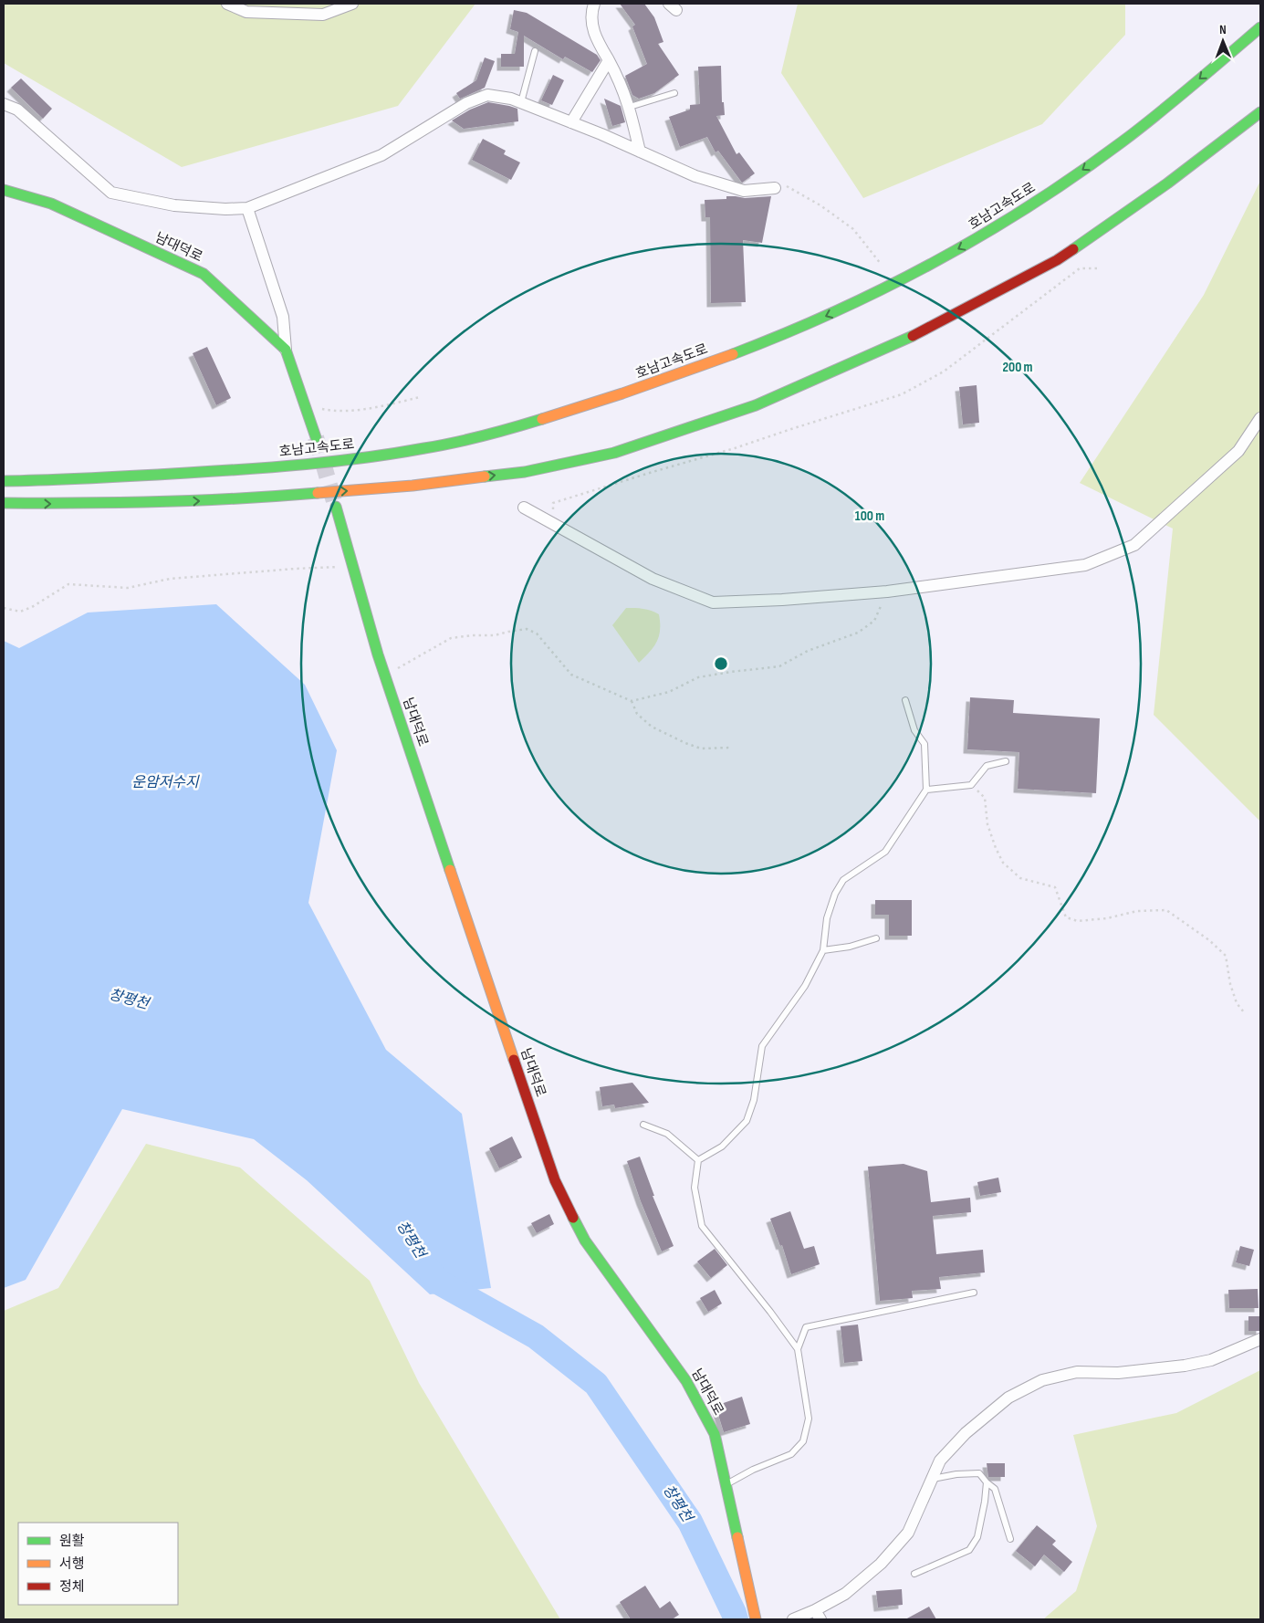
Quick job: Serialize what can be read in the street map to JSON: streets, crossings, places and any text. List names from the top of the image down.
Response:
{
  "streets": {
    "main road": ["호남고속도로", "남대덕로"]
  },
  "water": ["운암저수지", "창평천"],
  "legend": ["원활", "서행", "정체"],
  "north": "top",
  "rings": ["200 m", "100 m"]
}
